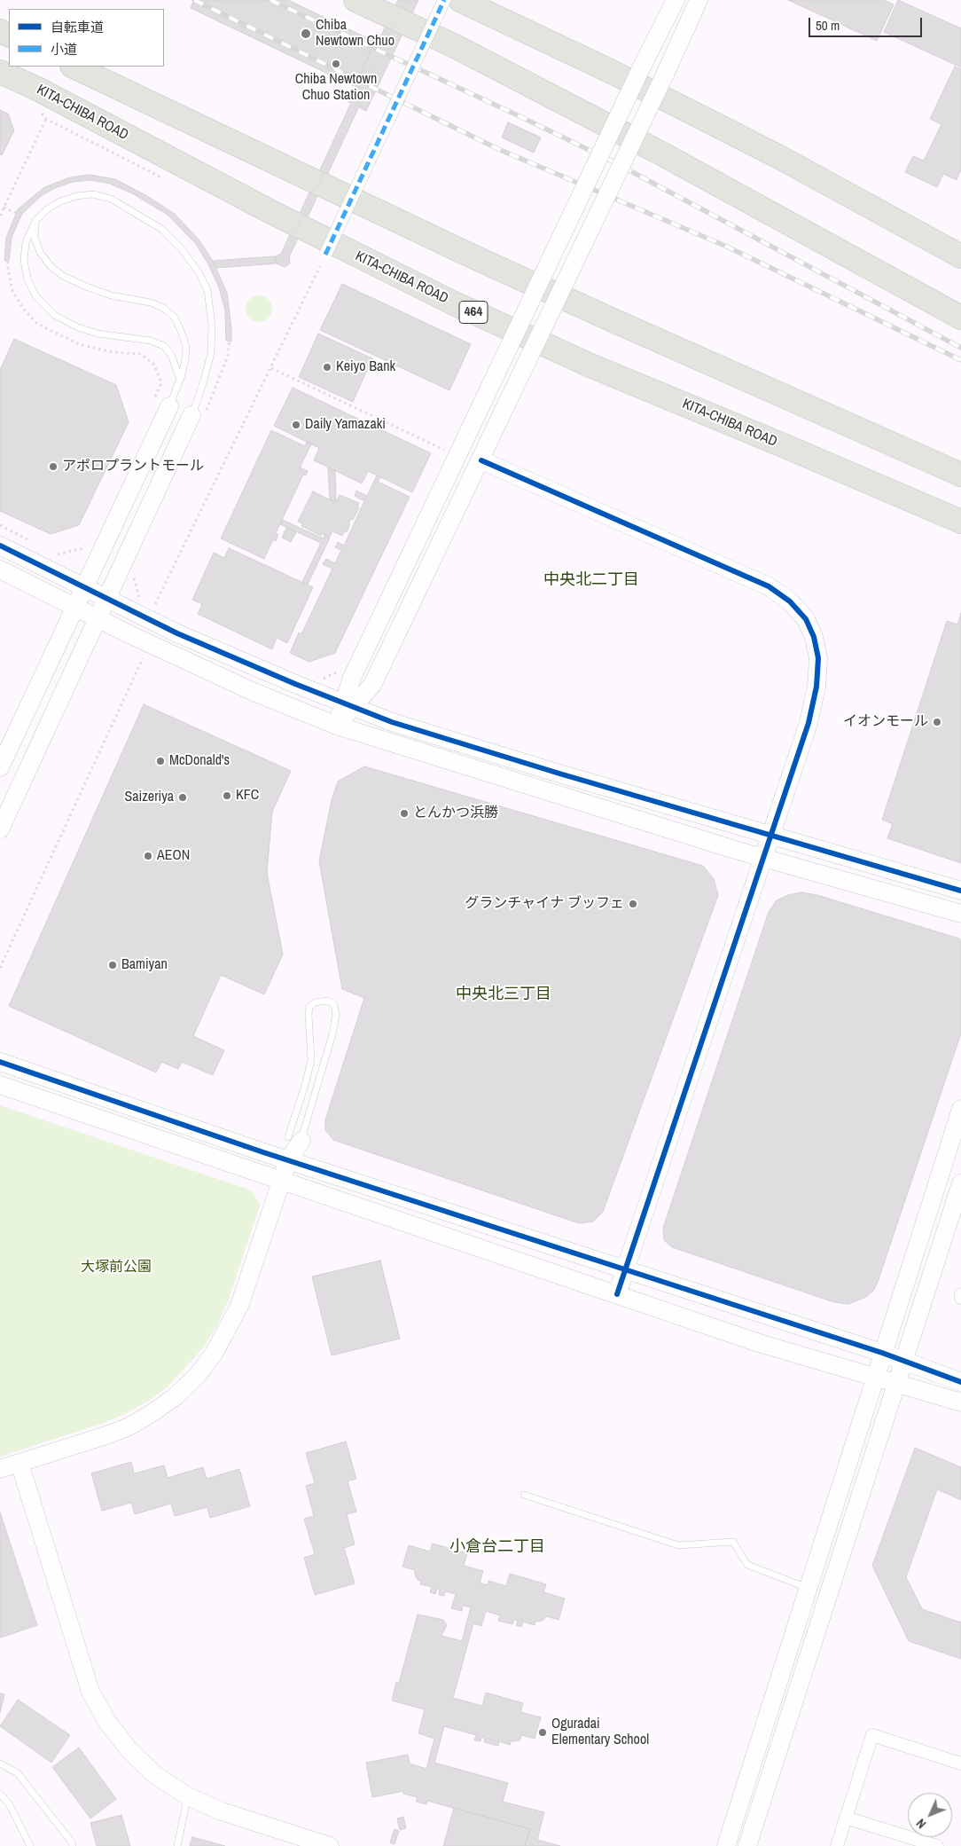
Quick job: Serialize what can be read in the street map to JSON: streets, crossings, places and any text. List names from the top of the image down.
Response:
{
  "streets": {
    "highway": ["KITA-CHIBA ROAD", "464"]
  },
  "districts": ["中央北二丁目", "中央北三丁目", "小倉台二丁目"],
  "parks": ["大塚前公園"],
  "places": [
    "Chiba Newtown Chuo",
    "Chiba Newtown Chuo Station",
    "Keiyo Bank",
    "Daily Yamazaki",
    "アポロプラントモール",
    "イオンモール",
    "McDonald's",
    "KFC",
    "Saizeriya",
    "とんかつ浜勝",
    "AEON",
    "グランチャイナ ブッフェ",
    "Bamiyan",
    "Oguradai Elementary School"
  ],
  "legend": ["自転車道", "小道"],
  "scale_bar": "50 m",
  "north": "bottom left"
}
